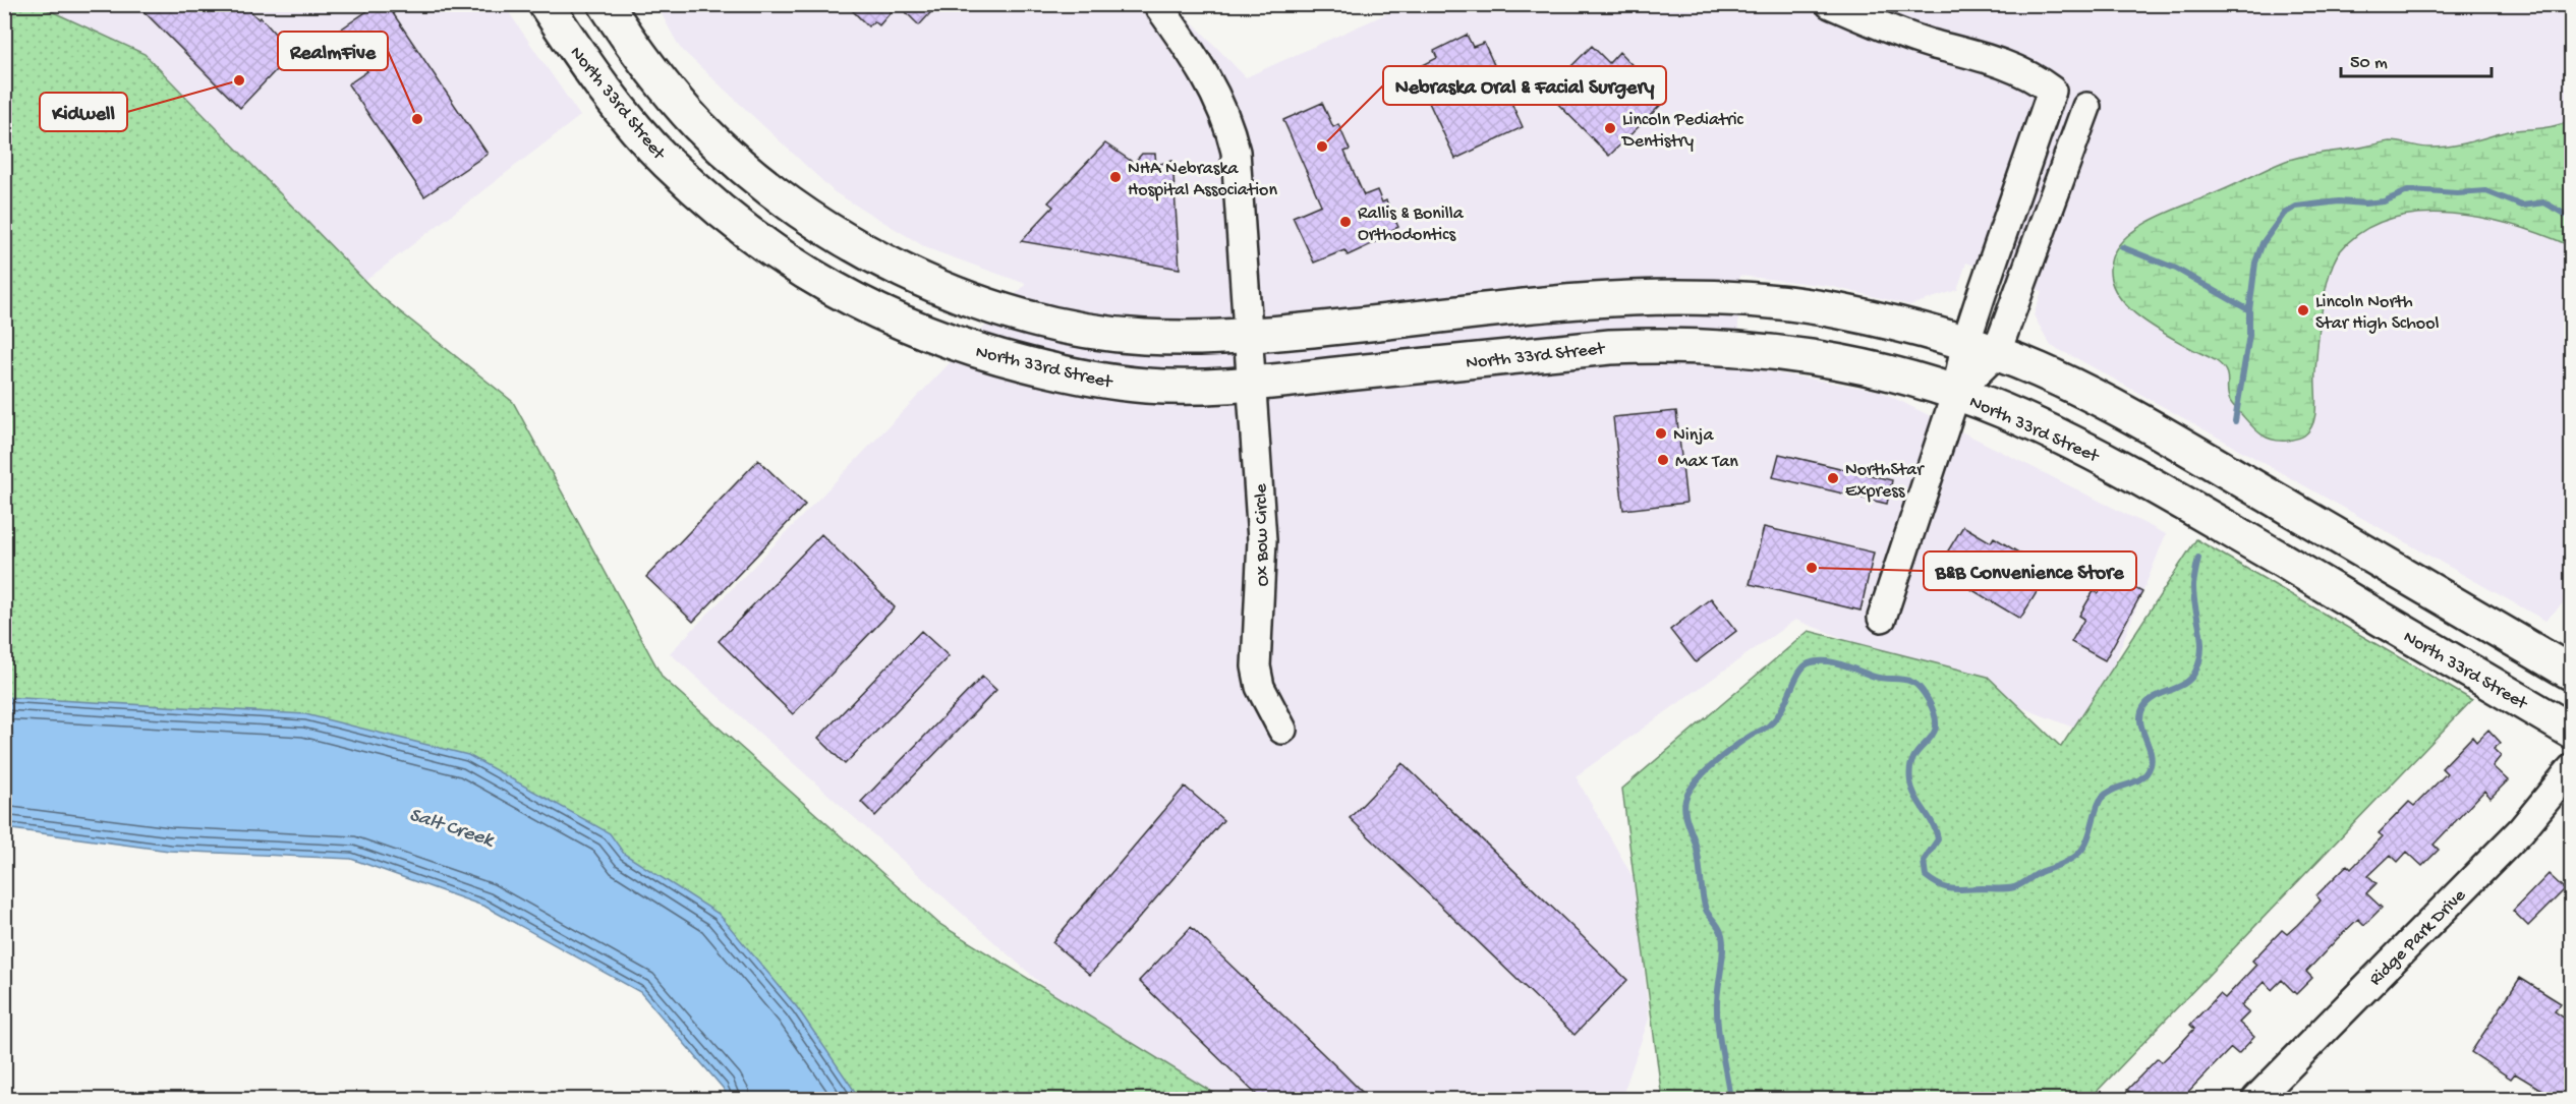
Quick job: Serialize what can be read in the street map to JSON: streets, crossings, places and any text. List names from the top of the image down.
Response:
{
  "streets": {
    "main road": ["North 33rd Street"],
    "street": ["Ox Bow Circle", "Ridge Park Drive"]
  },
  "crossings": [
    ["North 33rd Street", "Ox Bow Circle"]
  ],
  "water": ["Salt Creek"],
  "places": [
    "Kidwell",
    "RealmFive",
    "Lincoln Pediatric Dentistry",
    "Nebraska Oral & Facial Surgery",
    "NHA Nebraska Hospital Association",
    "Rallis & Bonilla Orthodontics",
    "Lincoln North Star High School",
    "Ninja",
    "Max Tan",
    "NorthStar Express",
    "B&B Convenience Store"
  ],
  "scale_bar": "50 m"
}
